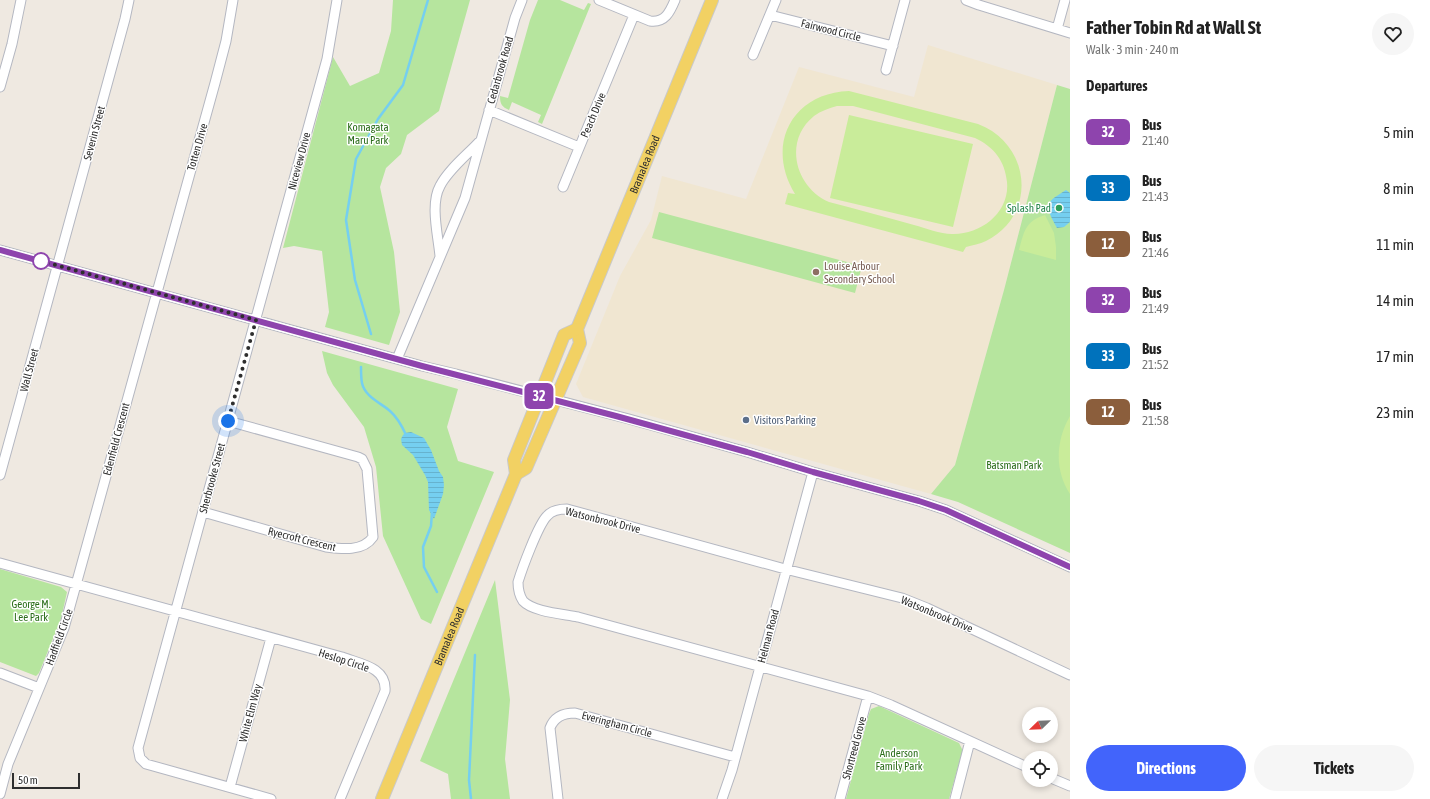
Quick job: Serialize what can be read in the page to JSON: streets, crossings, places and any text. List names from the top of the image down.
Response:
{
  "streets": {
    "main road": ["Bramalea Road"],
    "street": [
      "Fairwood Circle",
      "Cedarbrook Road",
      "Peach Drive",
      "Severin Street",
      "Totten Drive",
      "Niceview Drive",
      "Wall Street",
      "Edenfield Crescent",
      "Sherbrooke Street",
      "Watsonbrook Drive",
      "Ryecroft Crescent",
      "Helman Road",
      "Hadfield Circle",
      "Heslop Circle",
      "White Elm Way",
      "Everingham Circle",
      "Shortreed Grove"
    ]
  },
  "crossings": [
    ["Cedarbrook Road", "Peach Drive"],
    ["Severin Street", "Wall Street"],
    ["Totten Drive", "Edenfield Crescent"],
    ["Niceview Drive", "Sherbrooke Street"],
    ["Edenfield Crescent", "Hadfield Circle"],
    ["Edenfield Crescent", "Heslop Circle"],
    ["Sherbrooke Street", "Ryecroft Crescent"],
    ["Sherbrooke Street", "Heslop Circle"],
    ["Watsonbrook Drive", "Helman Road"],
    ["Watsonbrook Drive", "Shortreed Grove"],
    ["Helman Road", "Everingham Circle"],
    ["Hadfield Circle", "Heslop Circle"],
    ["Heslop Circle", "White Elm Way"]
  ],
  "parks": [
    "Komagata Maru Park",
    "Batsman Park",
    "George M. Lee Park",
    "Anderson Family Park"
  ],
  "places": ["Splash Pad", "Louise Arbour Secondary School", "Visitors Parking"],
  "lines": ["bus line 32"],
  "scale_bar": "50 m",
  "north": "bottom left",
  "page": {
    "on_map": "32",
    "heading": [
      ["Father Tobin Rd at Wall St", "Walk · 3 min · 240 m"],
      "Departures"
    ],
    "list": [
      {
        "mark": "32",
        "name": "Bus",
        "note": "21:40",
        "value": "5 min"
      },
      {
        "mark": "33",
        "name": "Bus",
        "note": "21:43",
        "value": "8 min"
      },
      {
        "mark": "12",
        "name": "Bus",
        "note": "21:46",
        "value": "11 min"
      },
      {
        "mark": "32",
        "name": "Bus",
        "note": "21:49",
        "value": "14 min"
      },
      {
        "mark": "33",
        "name": "Bus",
        "note": "21:52",
        "value": "17 min"
      },
      {
        "mark": "12",
        "name": "Bus",
        "note": "21:58",
        "value": "23 min"
      }
    ],
    "buttons": ["Directions", "Tickets"],
    "scale": "50 m"
  }
}
